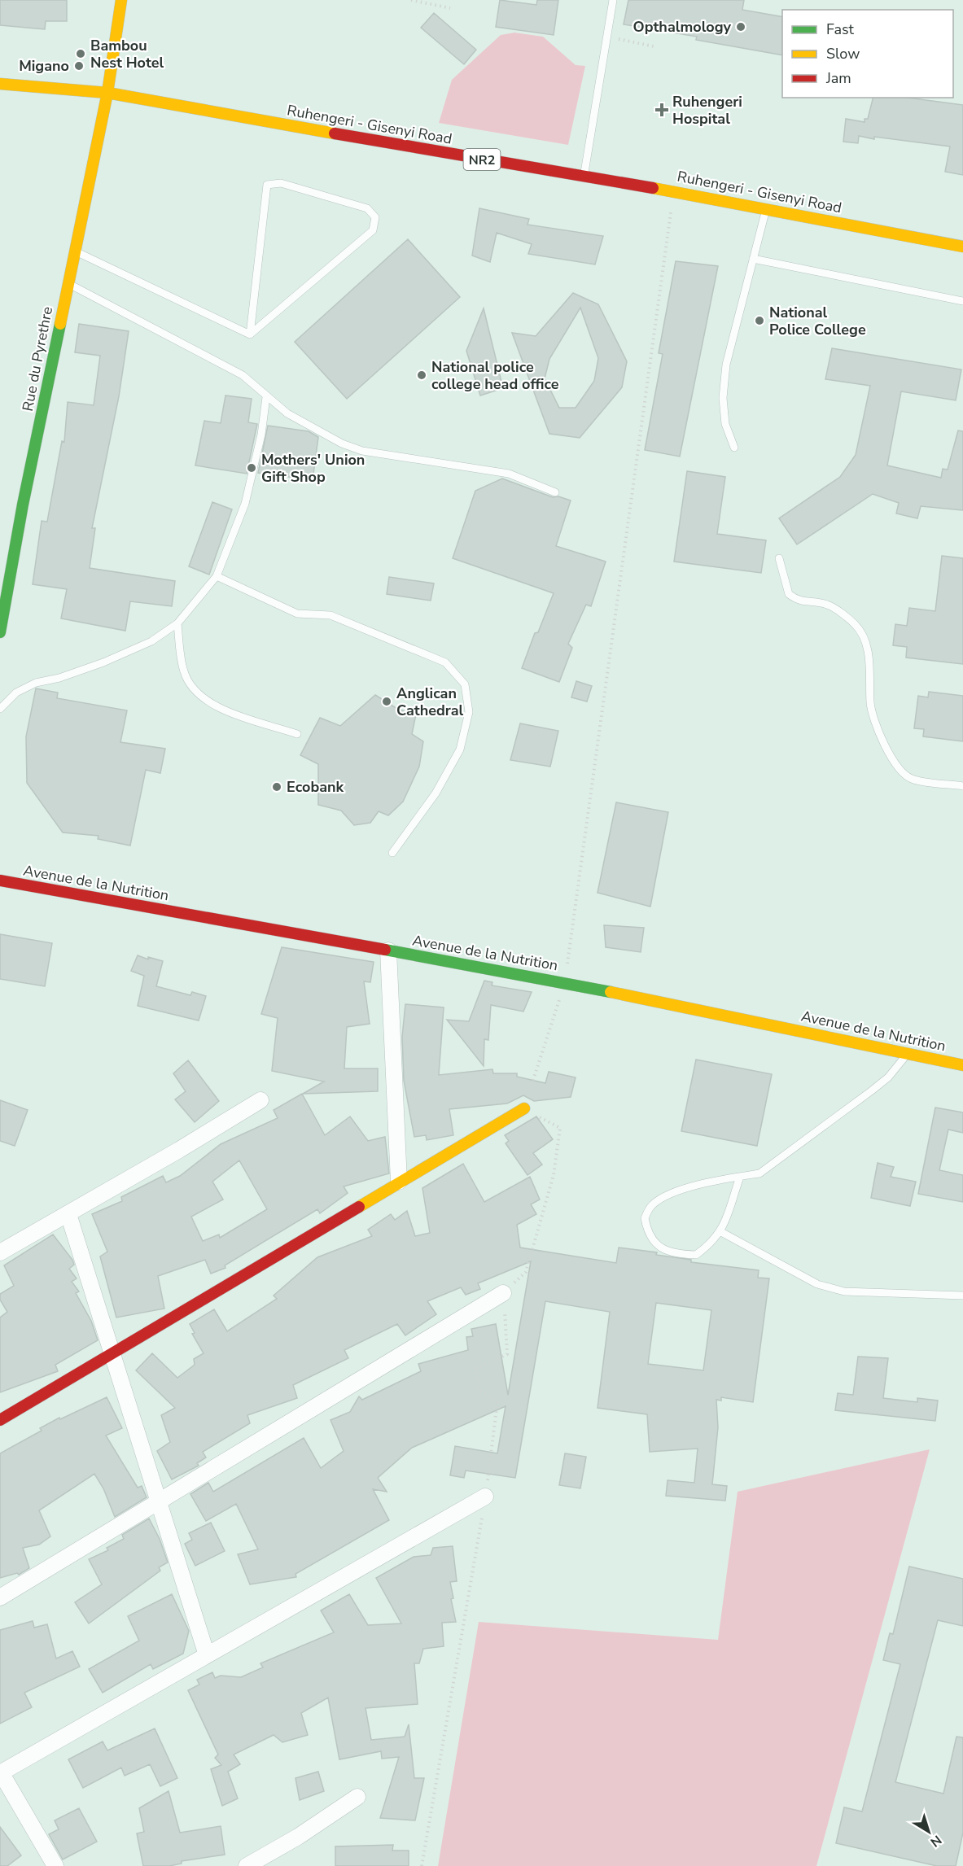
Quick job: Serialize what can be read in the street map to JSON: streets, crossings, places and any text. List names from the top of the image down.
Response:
{
  "streets": {
    "main road": [
      "Ruhengeri - Gisenyi Road",
      "NR2",
      "Rue du Pyrethre",
      "Avenue de la Nutrition"
    ]
  },
  "crossings": [
    ["Ruhengeri - Gisenyi Road", "Rue du Pyrethre"]
  ],
  "places": {
    "other": [
      "Opthalmology",
      "Bambou Nest Hotel",
      "Migano",
      "National Police College",
      "National police college head office",
      "Mothers' Union Gift Shop",
      "Anglican Cathedral",
      "Ecobank"
    ],
    "health": ["Ruhengeri Hospital"]
  },
  "legend": ["Fast", "Slow", "Jam"],
  "north": "bottom right"
}
